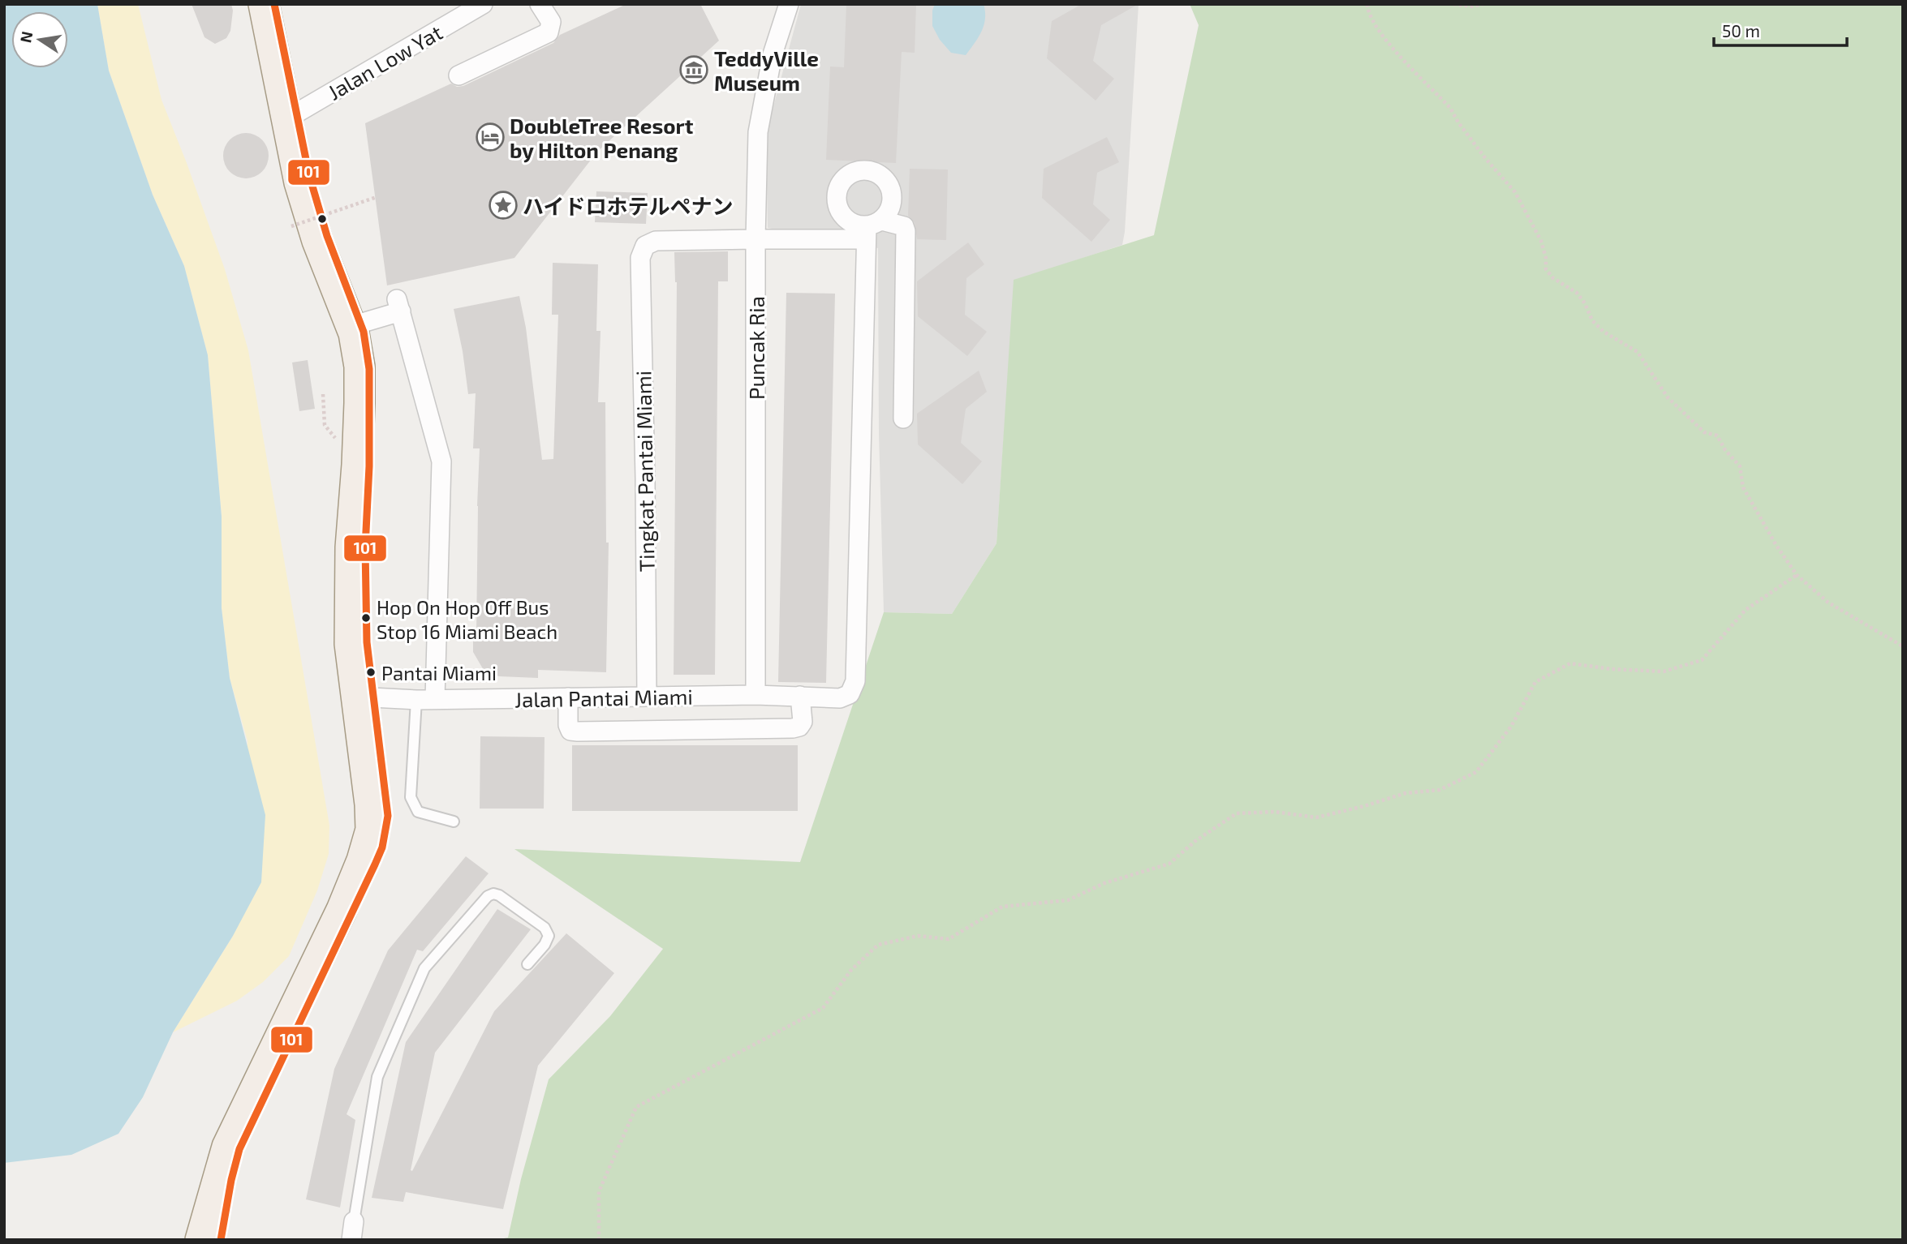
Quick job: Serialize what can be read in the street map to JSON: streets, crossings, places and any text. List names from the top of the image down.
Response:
{
  "streets": {
    "street": [
      "Jalan Low Yat",
      "Puncak Ria",
      "Tingkat Pantai Miami",
      "Jalan Pantai Miami"
    ]
  },
  "crossings": [
    ["Puncak Ria", "Tingkat Pantai Miami"],
    ["Puncak Ria", "Jalan Pantai Miami"],
    ["Tingkat Pantai Miami", "Jalan Pantai Miami"]
  ],
  "places": {
    "museum": ["TeddyVille Museum"],
    "hotel": ["DoubleTree Resort by Hilton Penang"],
    "place": ["ハイドロホテルペナン"],
    "other": ["Hop On Hop Off Bus Stop 16 Miami Beach", "Pantai Miami"]
  },
  "lines": ["transit line 101"],
  "scale_bar": "50 m",
  "north": "left"
}
